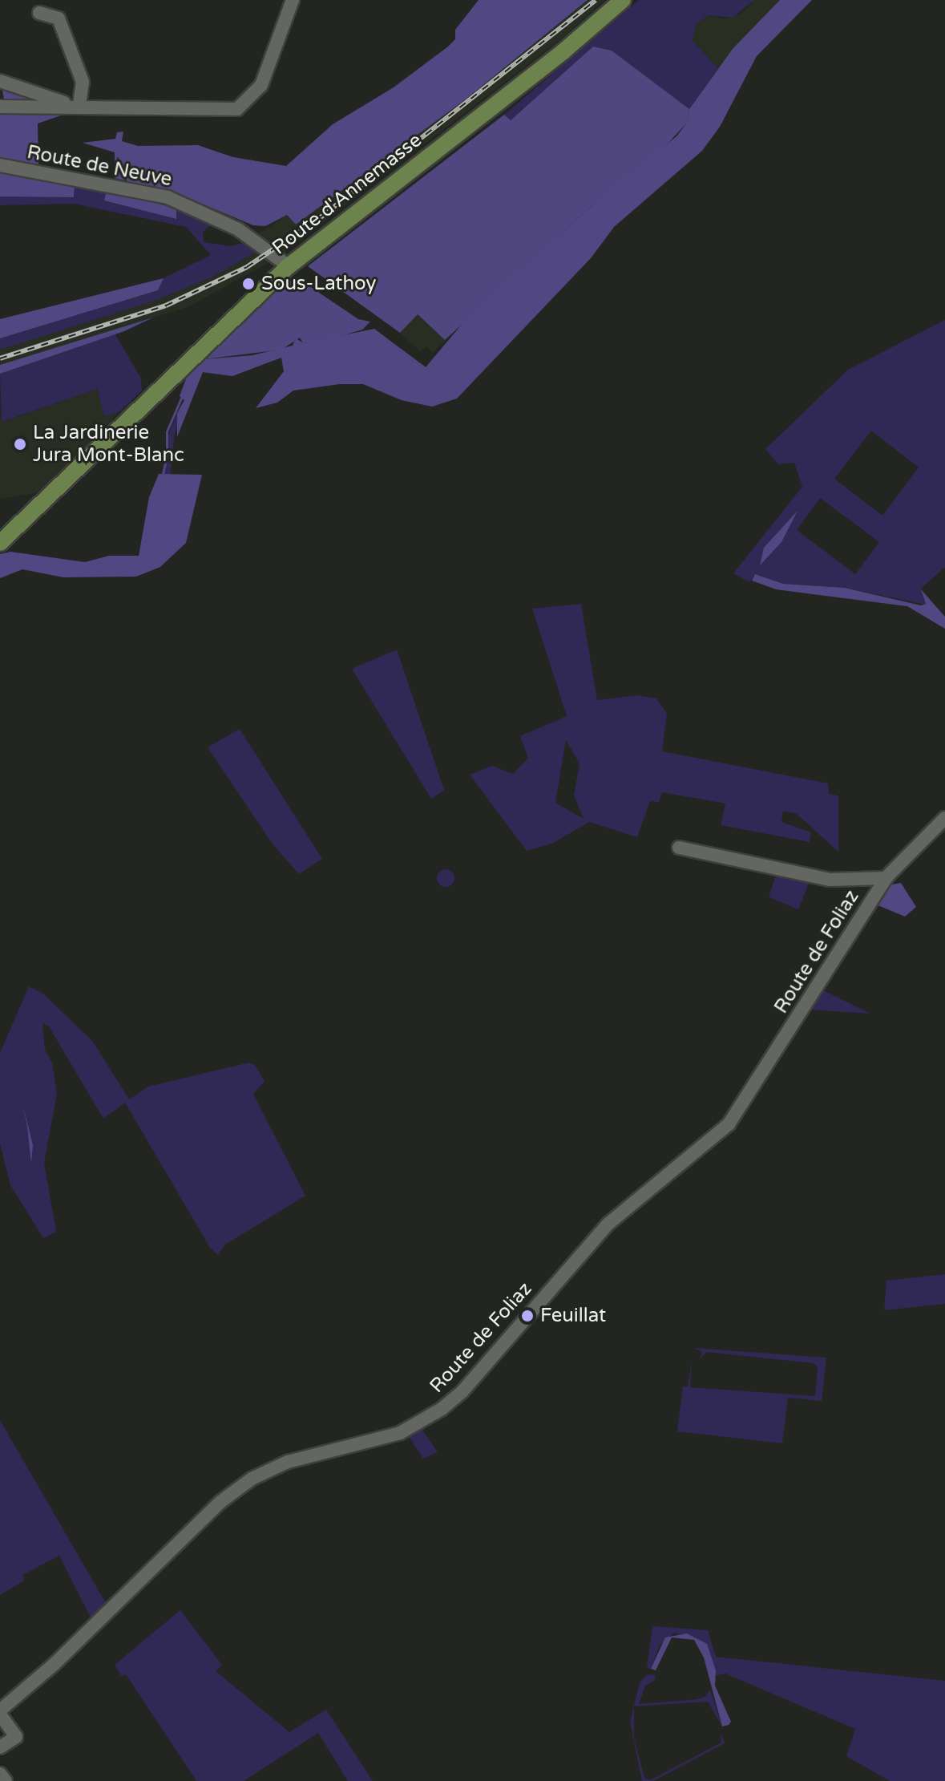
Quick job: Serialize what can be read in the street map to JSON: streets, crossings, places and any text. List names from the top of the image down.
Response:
{
  "streets": {
    "main road": ["Route d'Annemasse"],
    "street": ["Route de Neuve", "Route de Foliaz"]
  },
  "crossings": [
    ["Route de Neuve", "Route d'Annemasse"]
  ],
  "places": ["Sous-Lathoy", "La Jardinerie Jura Mont-Blanc", "Feuillat"]
}
